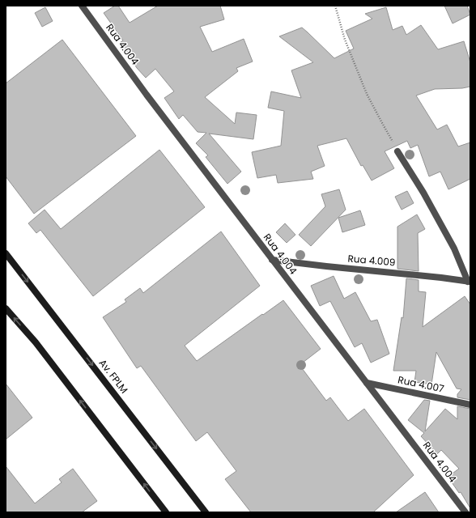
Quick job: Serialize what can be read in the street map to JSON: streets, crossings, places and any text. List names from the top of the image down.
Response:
{
  "streets": {
    "main road": ["Av. FPLM"],
    "street": ["Rua 4.004", "Rua 4.009", "Rua 4.007"]
  },
  "crossings": [
    ["Rua 4.004", "Rua 4.009"],
    ["Rua 4.004", "Rua 4.007"]
  ]
}
